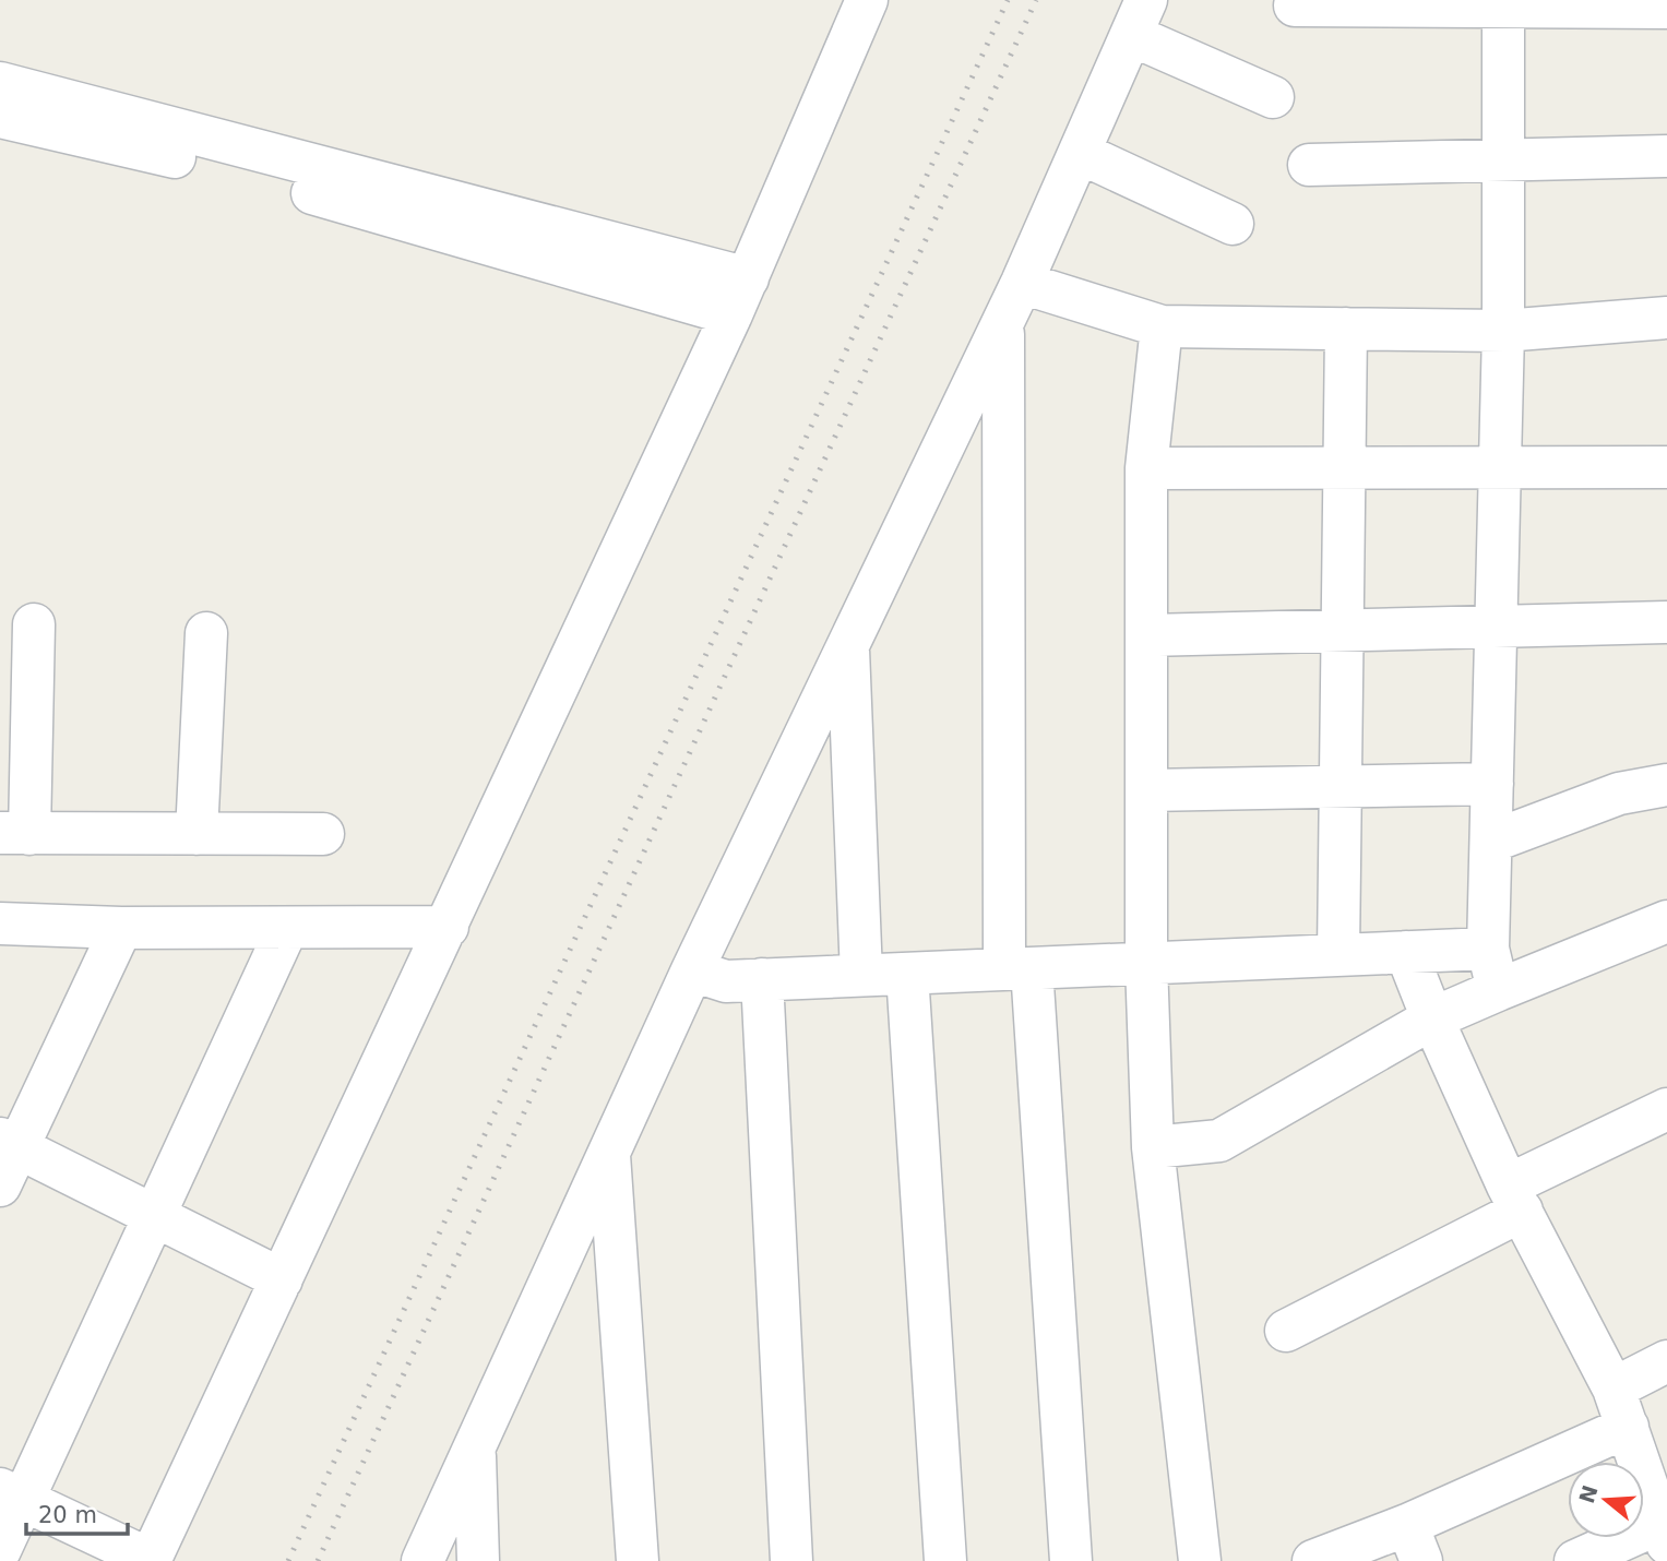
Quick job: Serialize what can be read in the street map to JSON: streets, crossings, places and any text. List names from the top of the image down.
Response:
{
  "scale_bar": "20 m",
  "north": "left"
}
